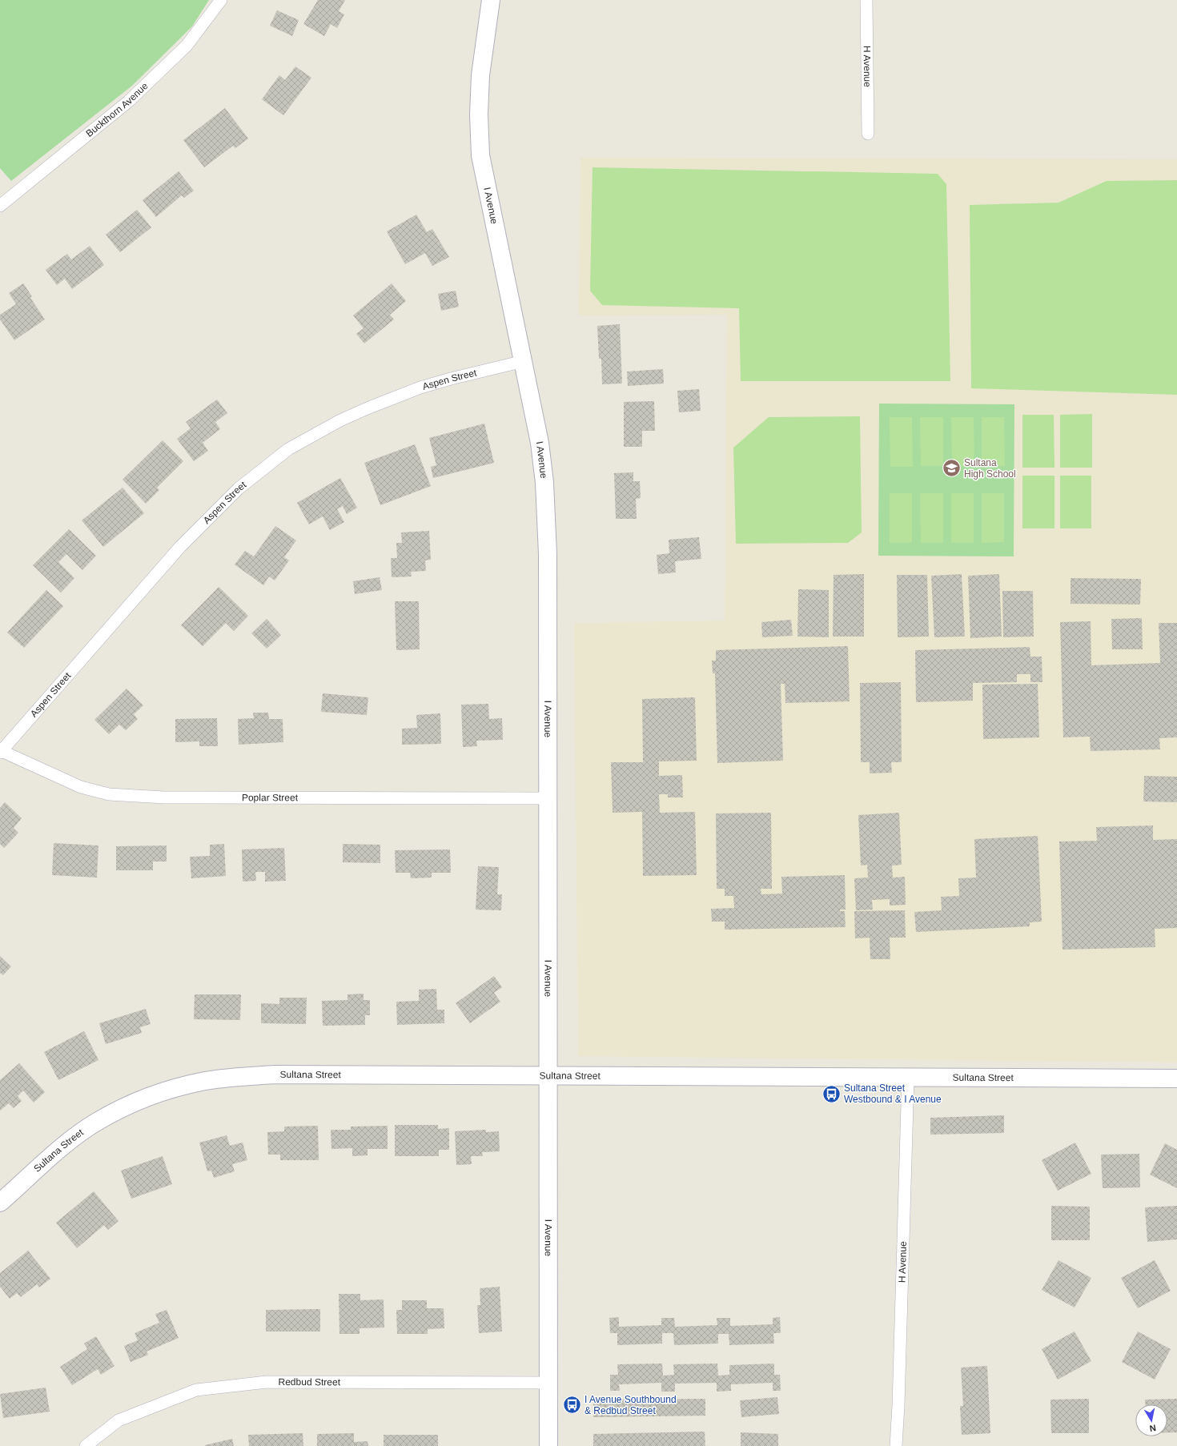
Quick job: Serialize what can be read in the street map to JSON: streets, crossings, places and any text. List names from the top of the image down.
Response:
{
  "streets": {
    "main road": ["I Avenue", "Sultana Street"],
    "street": [
      "H Avenue",
      "Buckthorn Avenue",
      "Aspen Street",
      "Poplar Street",
      "Redbud Street"
    ]
  },
  "crossings": [
    ["H Avenue", "Sultana Street"],
    ["I Avenue", "Aspen Street"],
    ["I Avenue", "Poplar Street"],
    ["I Avenue", "Sultana Street"],
    ["I Avenue", "Redbud Street"],
    ["Aspen Street", "Poplar Street"]
  ],
  "places": {
    "school or university": ["Sultana High School"],
    "bus stop": ["Sultana Street Westbound & I Avenue", "I Avenue Southbound & Redbud Street"]
  },
  "north": "bottom"
}
